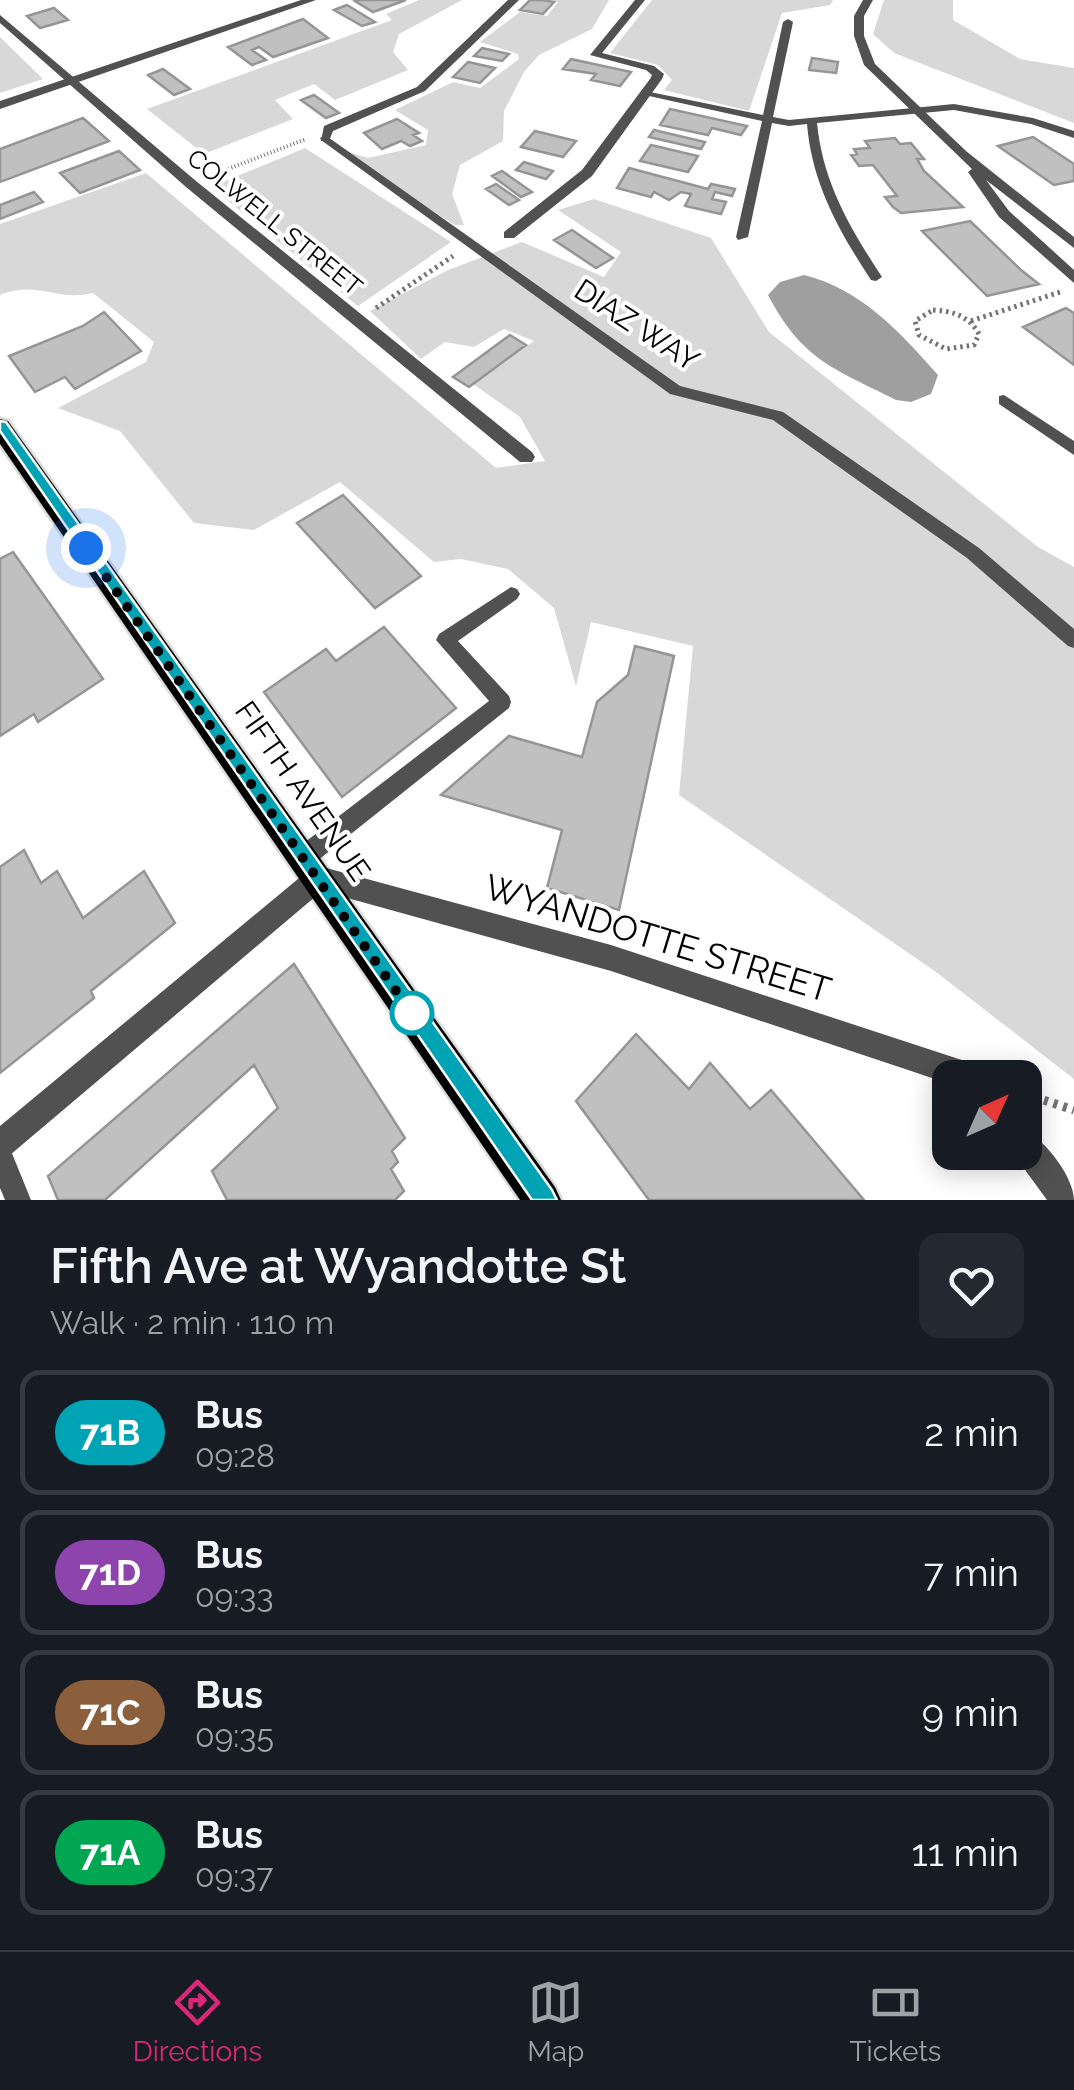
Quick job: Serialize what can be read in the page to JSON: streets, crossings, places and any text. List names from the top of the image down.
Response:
{
  "streets": {
    "main road": ["FIFTH AVENUE"],
    "street": ["COLWELL STREET", "WYANDOTTE STREET"],
    "lane": ["DIAZ WAY"]
  },
  "crossings": [
    ["FIFTH AVENUE", "WYANDOTTE STREET"]
  ],
  "lines": ["bus line 71B"],
  "north": "top right",
  "page": {
    "heading": ["Fifth Ave at Wyandotte St", "Walk · 2 min · 110 m"],
    "list": [
      {
        "mark": "71B",
        "name": "Bus",
        "note": "09:28",
        "value": "2 min"
      },
      {
        "mark": "71D",
        "name": "Bus",
        "note": "09:33",
        "value": "7 min"
      },
      {
        "mark": "71C",
        "name": "Bus",
        "note": "09:35",
        "value": "9 min"
      },
      {
        "mark": "71A",
        "name": "Bus",
        "note": "09:37",
        "value": "11 min"
      }
    ],
    "tabs": ["Directions", "Map", "Tickets"]
  }
}
